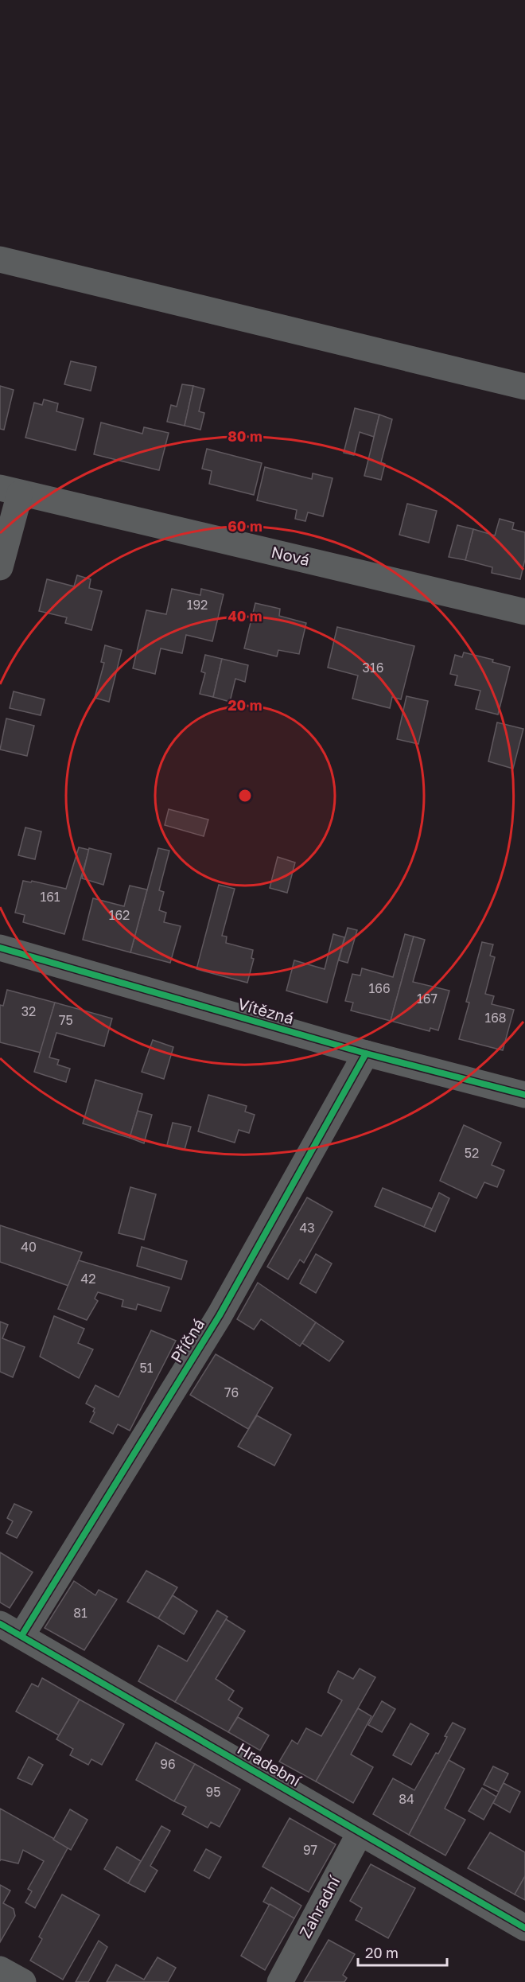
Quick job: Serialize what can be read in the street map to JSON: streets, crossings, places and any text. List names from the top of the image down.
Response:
{
  "streets": {
    "street": [
      "Nová",
      "Vítězná",
      "Příčná",
      "Hradební",
      "Zahradní"
    ]
  },
  "crossings": [
    ["Vítězná", "Příčná"],
    ["Příčná", "Hradební"],
    ["Hradební", "Zahradní"]
  ],
  "house_numbers": [
    "192",
    "316",
    "161",
    "162",
    "166",
    "167",
    "32",
    "168",
    "75",
    "52",
    "43",
    "40",
    "42",
    "51",
    "76",
    "81",
    "96",
    "95",
    "84",
    "97"
  ],
  "scale_bar": "20 m",
  "rings": [
    "80 m",
    "60 m",
    "40 m",
    "20 m"
  ]
}
